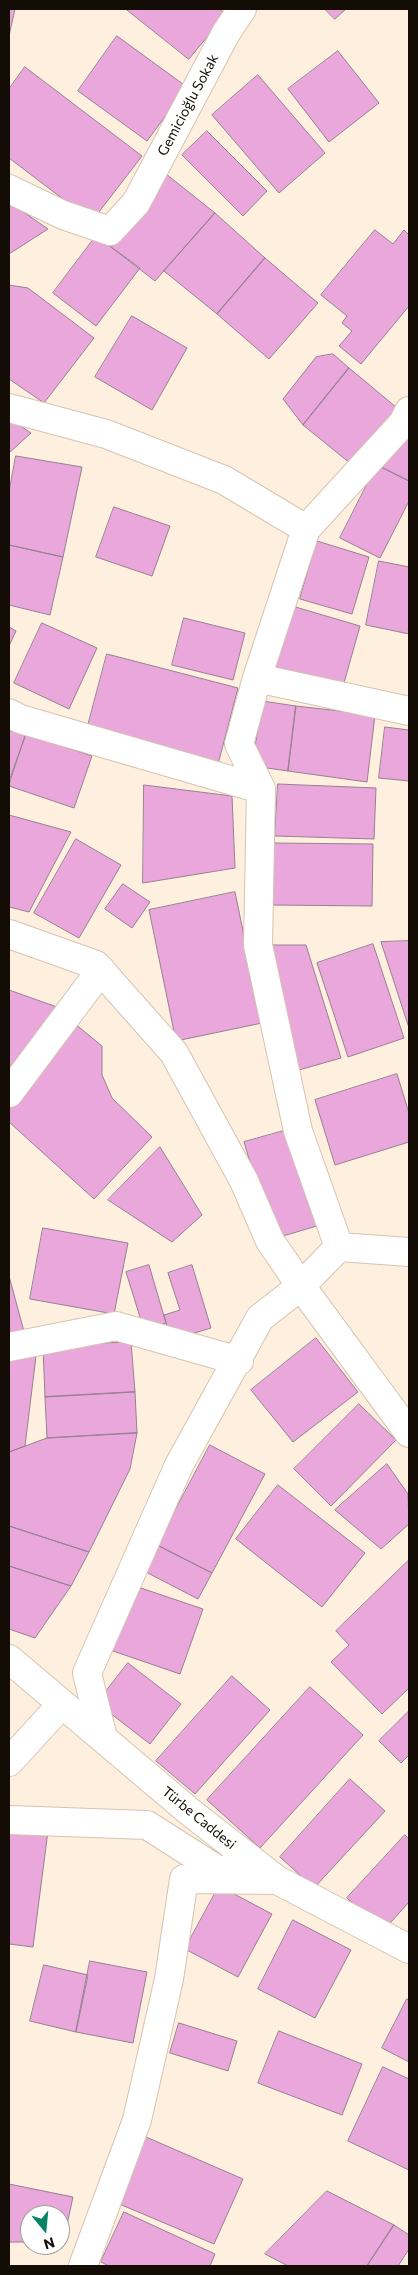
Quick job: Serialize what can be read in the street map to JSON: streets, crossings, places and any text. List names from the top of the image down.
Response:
{
  "streets": {
    "street": ["Gemicioğlu Sokak", "Türbe Caddesi"]
  },
  "north": "bottom"
}
